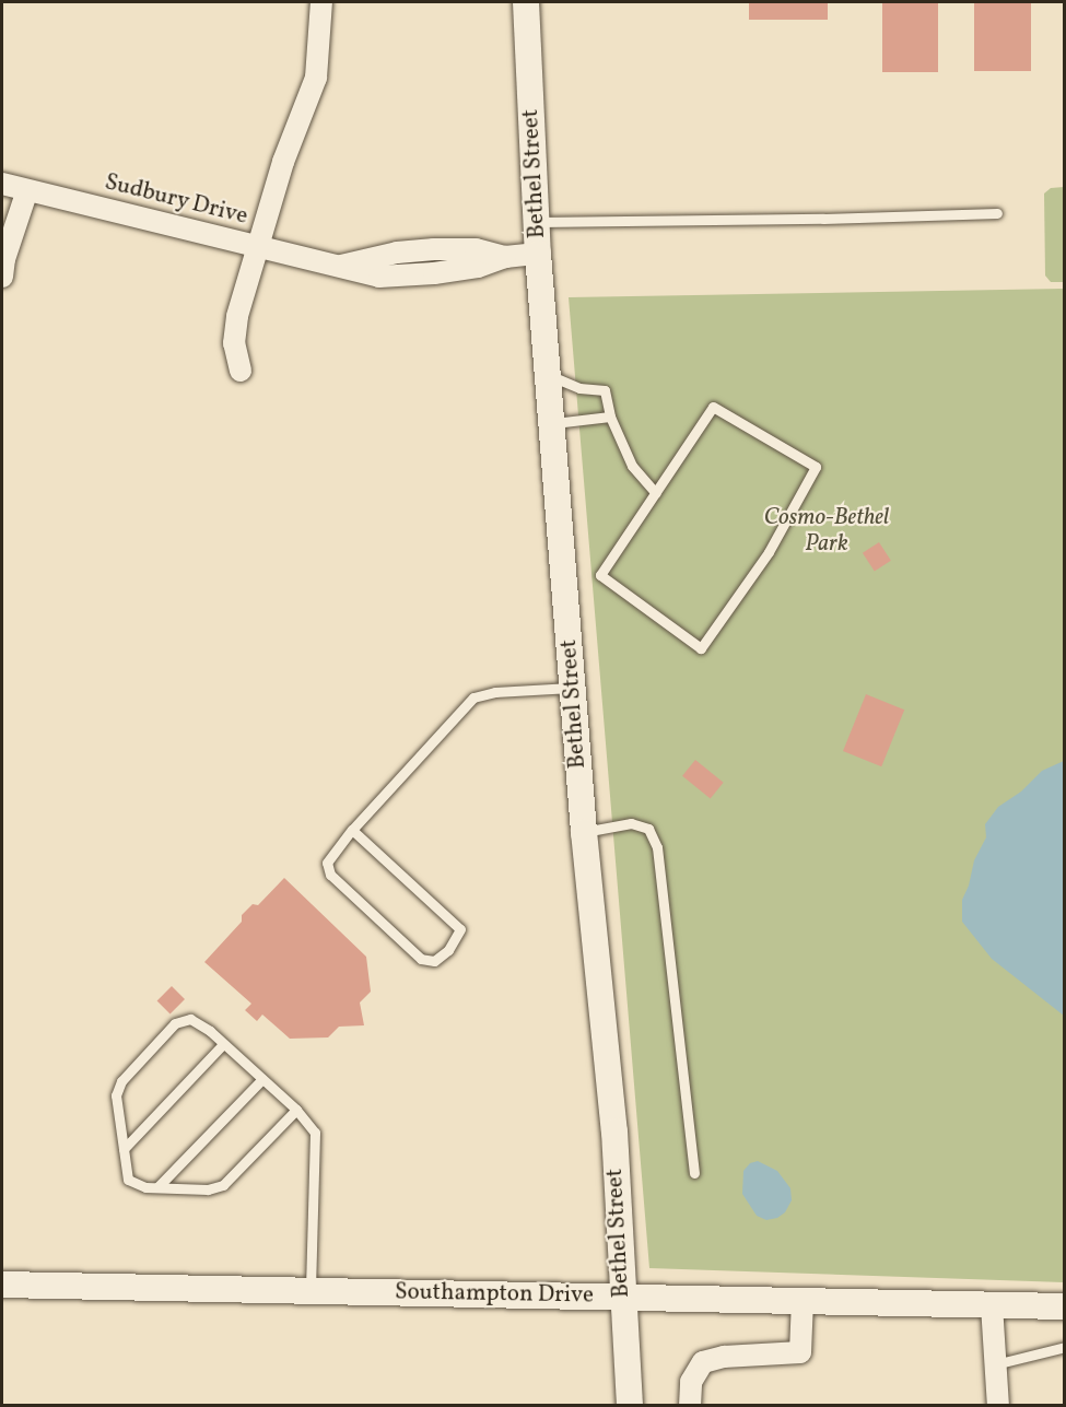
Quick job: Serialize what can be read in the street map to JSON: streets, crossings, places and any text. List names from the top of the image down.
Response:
{
  "streets": {
    "street": ["Bethel Street", "Sudbury Drive", "Southampton Drive"]
  },
  "crossings": [
    ["Bethel Street", "Sudbury Drive"],
    ["Bethel Street", "Southampton Drive"]
  ],
  "parks": ["Cosmo-Bethel Park"]
}
